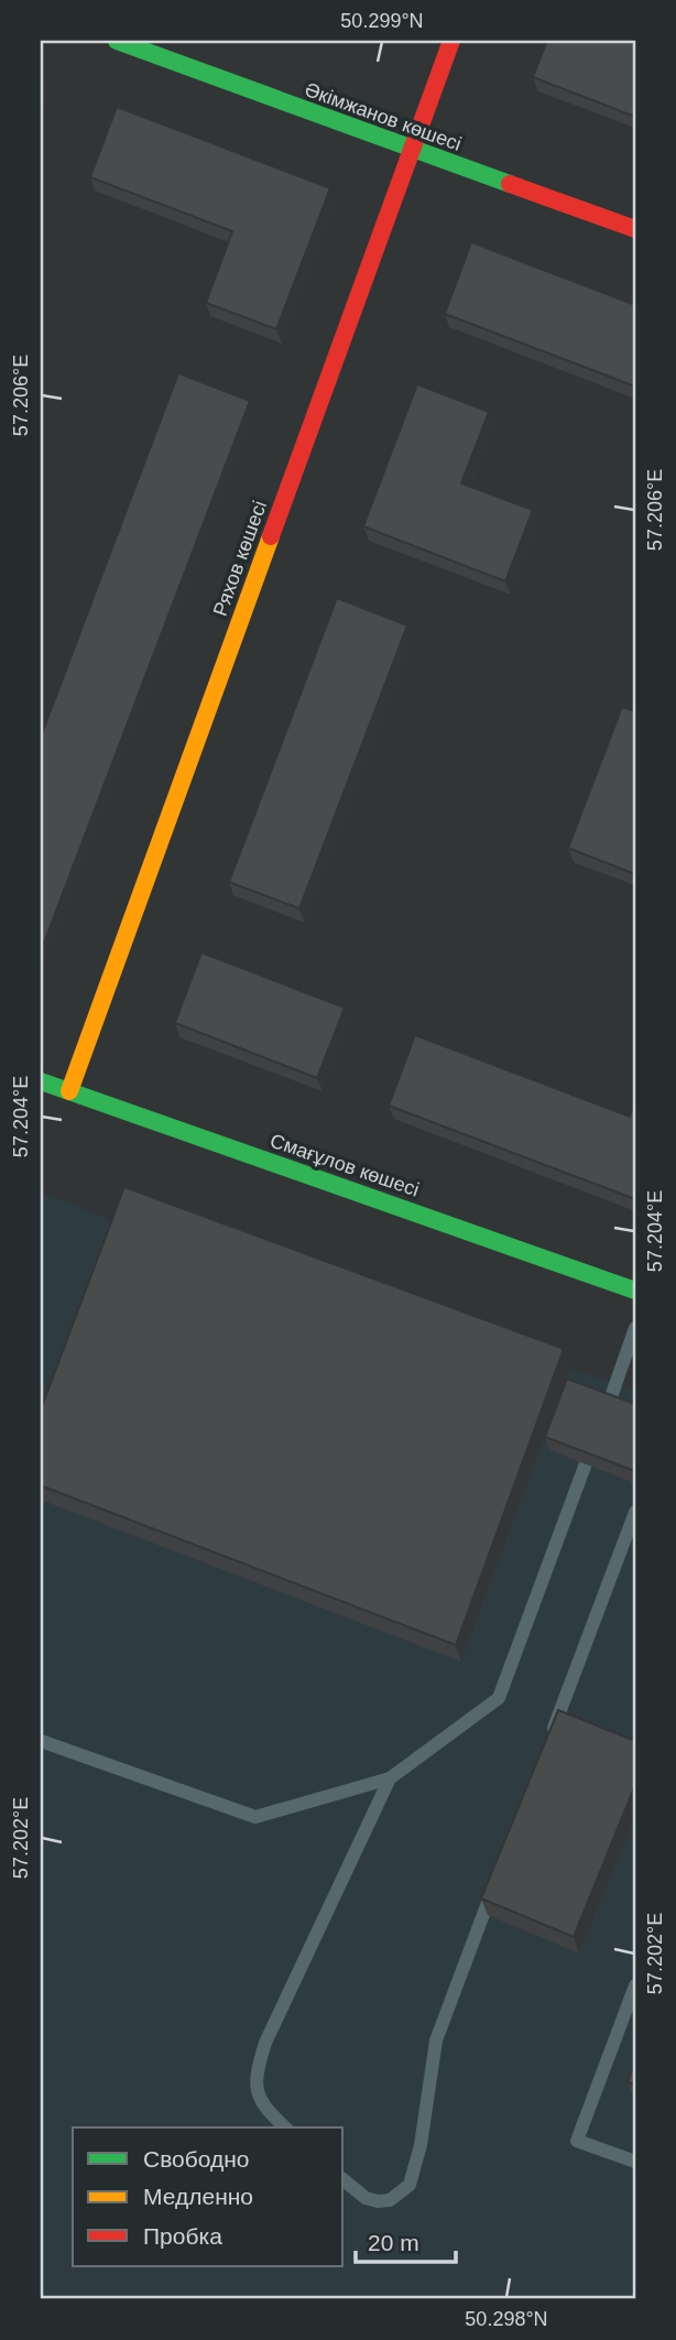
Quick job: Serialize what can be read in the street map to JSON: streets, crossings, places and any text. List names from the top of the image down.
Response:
{
  "streets": {
    "street": ["Әкімжанов көшесі", "Ряхов көшесі", "Смағұлов көшесі"]
  },
  "crossings": [
    ["Әкімжанов көшесі", "Ряхов көшесі"],
    ["Ряхов көшесі", "Смағұлов көшесі"]
  ],
  "legend": ["Свободно", "Медленно", "Пробка"],
  "scale_bar": "20 m",
  "coordinates": [
    "50.299°N",
    "57.206°E",
    "57.204°E",
    "57.202°E",
    "50.298°N"
  ]
}
